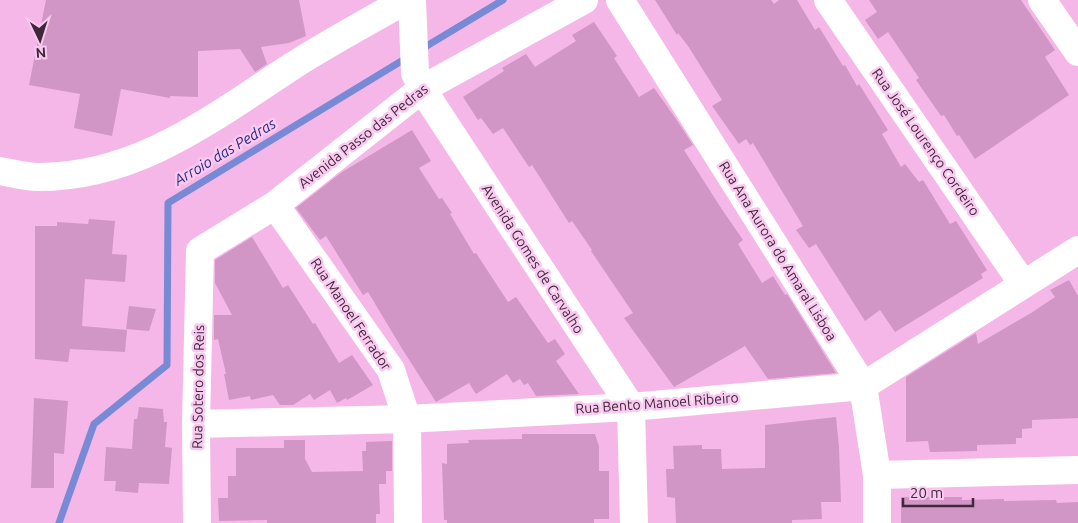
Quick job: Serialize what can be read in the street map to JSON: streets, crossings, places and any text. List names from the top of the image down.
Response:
{
  "streets": {
    "street": [
      "Avenida Passo das Pedras",
      "Rua José Lourenço Cordeiro",
      "Rua Ana Aurora do Amaral Lisboa",
      "Avenida Gomes de Carvalho",
      "Rua Manoel Ferrador",
      "Rua Sotero dos Reis",
      "Rua Bento Manoel Ribeiro"
    ]
  },
  "crossings": [
    ["Avenida Passo das Pedras", "Avenida Gomes de Carvalho"],
    ["Avenida Passo das Pedras", "Rua Manoel Ferrador"],
    ["Avenida Passo das Pedras", "Rua Sotero dos Reis"],
    ["Rua José Lourenço Cordeiro", "Rua Bento Manoel Ribeiro"],
    ["Rua Ana Aurora do Amaral Lisboa", "Rua Bento Manoel Ribeiro"],
    ["Avenida Gomes de Carvalho", "Rua Bento Manoel Ribeiro"],
    ["Rua Manoel Ferrador", "Rua Bento Manoel Ribeiro"],
    ["Rua Sotero dos Reis", "Rua Bento Manoel Ribeiro"]
  ],
  "water": ["Arroio das Pedras"],
  "scale_bar": "20 m",
  "north": "bottom"
}
